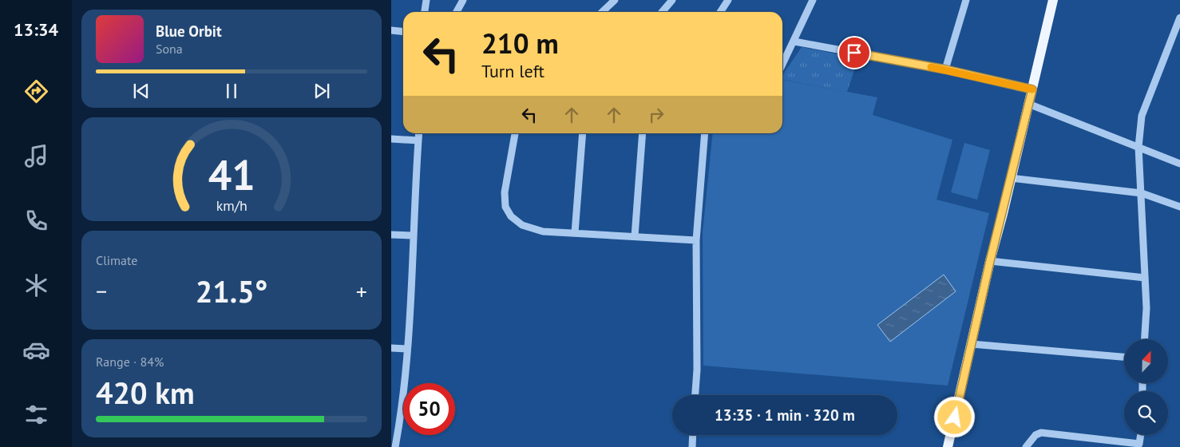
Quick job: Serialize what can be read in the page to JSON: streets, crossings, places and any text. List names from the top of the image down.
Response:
{
  "north": "top",
  "page": {
    "tabs": "13:34",
    "turn": ["210 m", "Turn left"],
    "song": ["Blue Orbit", "Sona"],
    "tile": [
      "Climate",
      ["Range · 84%", "420 km"]
    ],
    "heat": ["−", "21.5°", "+"],
    "limit": "50",
    "trip": "13:35 · 1 min · 320 m",
    "gauge": ["41", "km/h"]
  }
}
